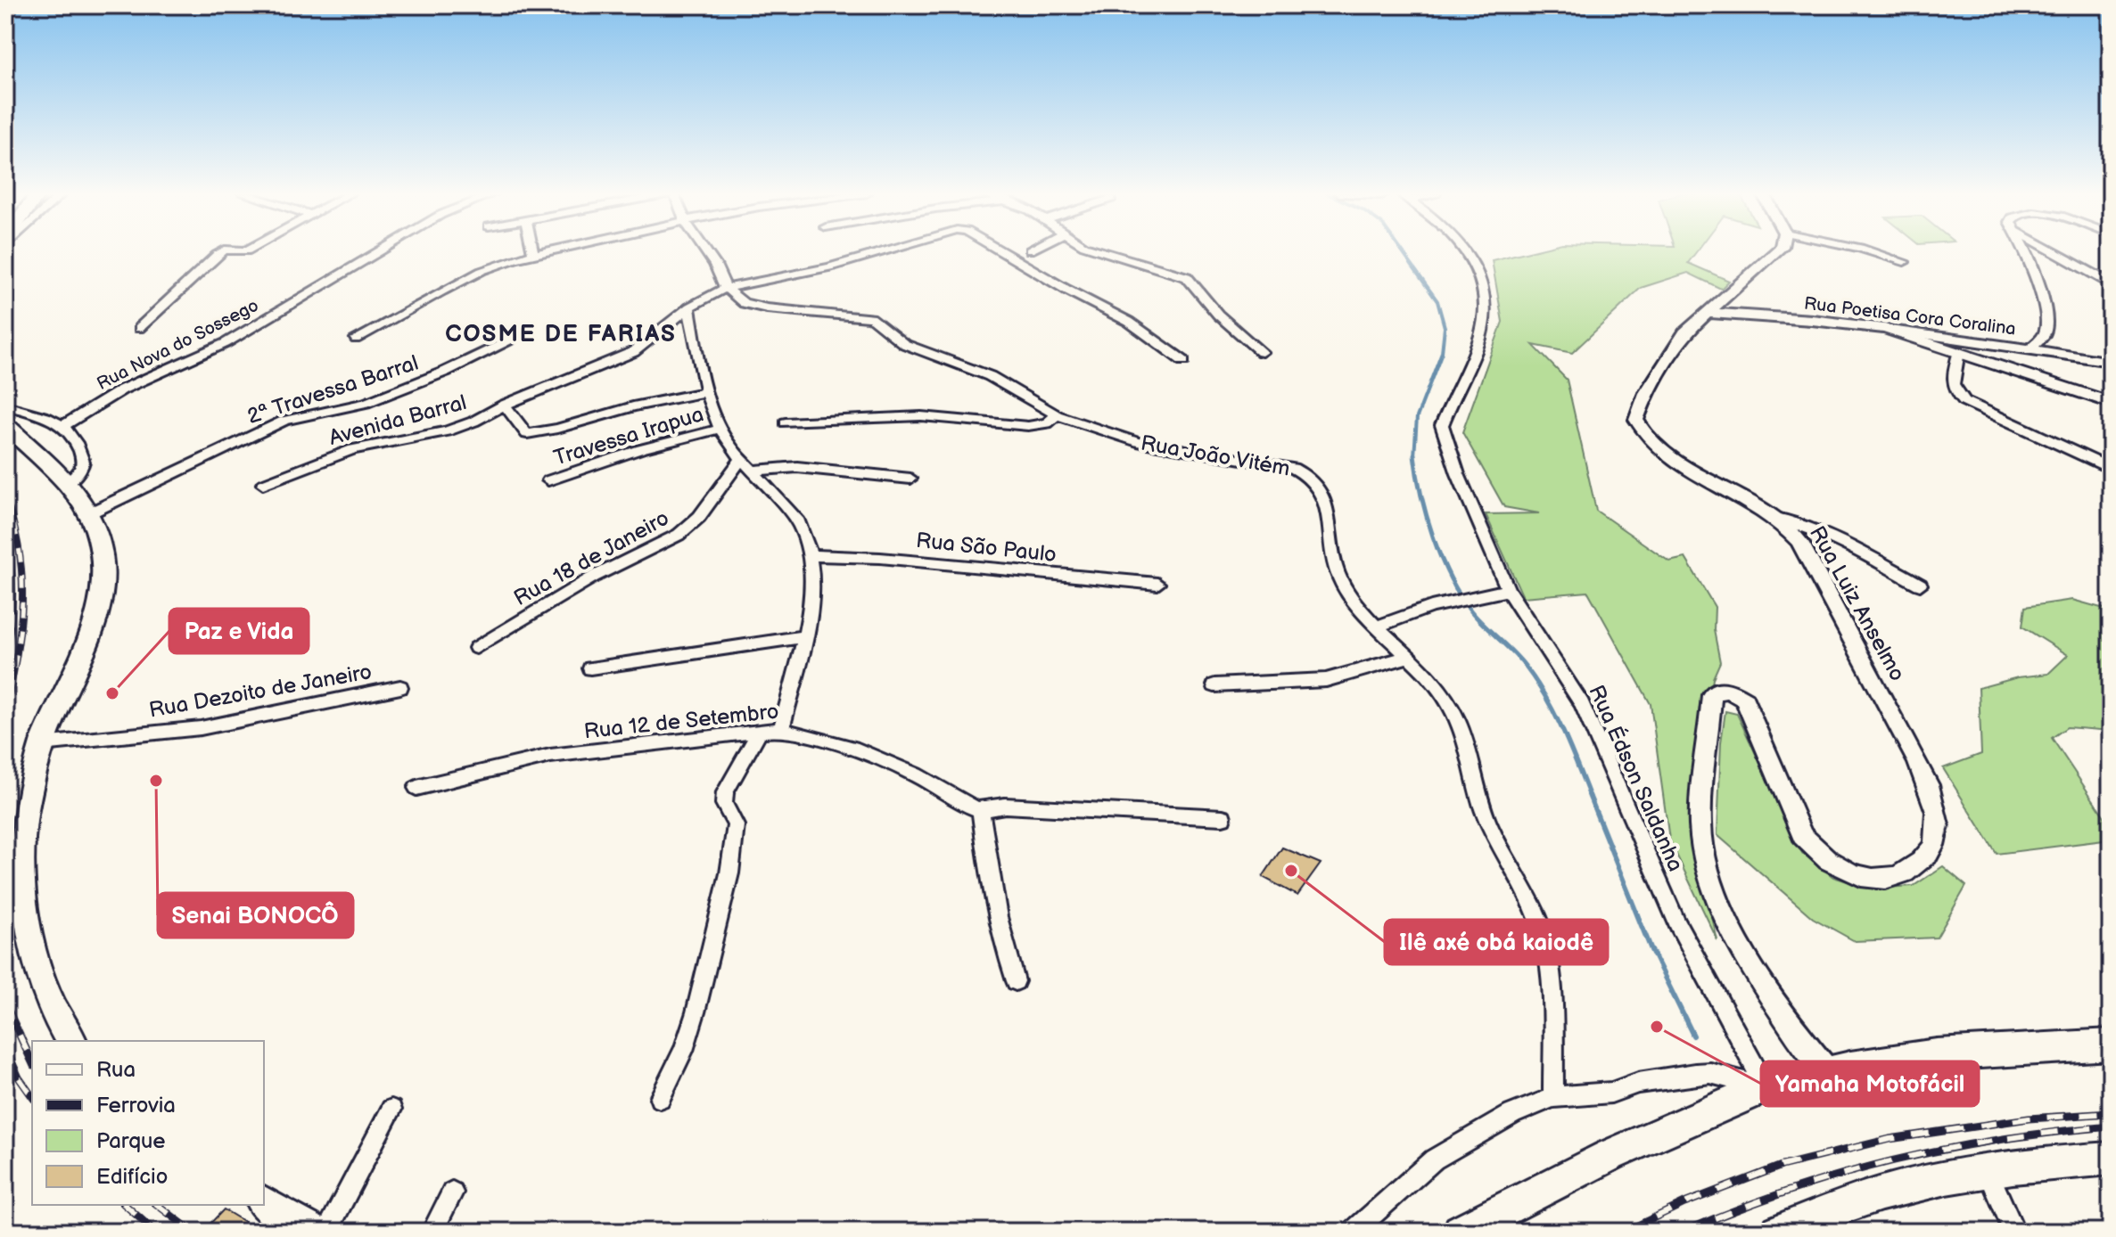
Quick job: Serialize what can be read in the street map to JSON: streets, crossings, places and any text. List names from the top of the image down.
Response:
{
  "streets": {
    "street": [
      "Rua Poetisa Cora Coralina",
      "Rua Nova do Sossego",
      "2ª Travessa Barral",
      "Avenida Barral",
      "Travessa Irapua",
      "Rua João Vitém",
      "Rua São Paulo",
      "Rua 18 de Janeiro",
      "Rua Luiz Anselmo",
      "Rua Dezoito de Janeiro",
      "Rua 12 de Setembro",
      "Rua Édson Saldanha"
    ]
  },
  "crossings": [
    ["Rua Poetisa Cora Coralina", "Rua Luiz Anselmo"],
    ["Avenida Barral", "Rua João Vitém"]
  ],
  "districts": ["COSME DE FARIAS"],
  "places": [
    "Paz e Vida",
    "Senai BONOCÔ",
    "Ilê axé obá kaiodê",
    "Yamaha Motofácil"
  ],
  "legend": [
    "Rua",
    "Ferrovia",
    "Parque",
    "Edifício"
  ]
}
